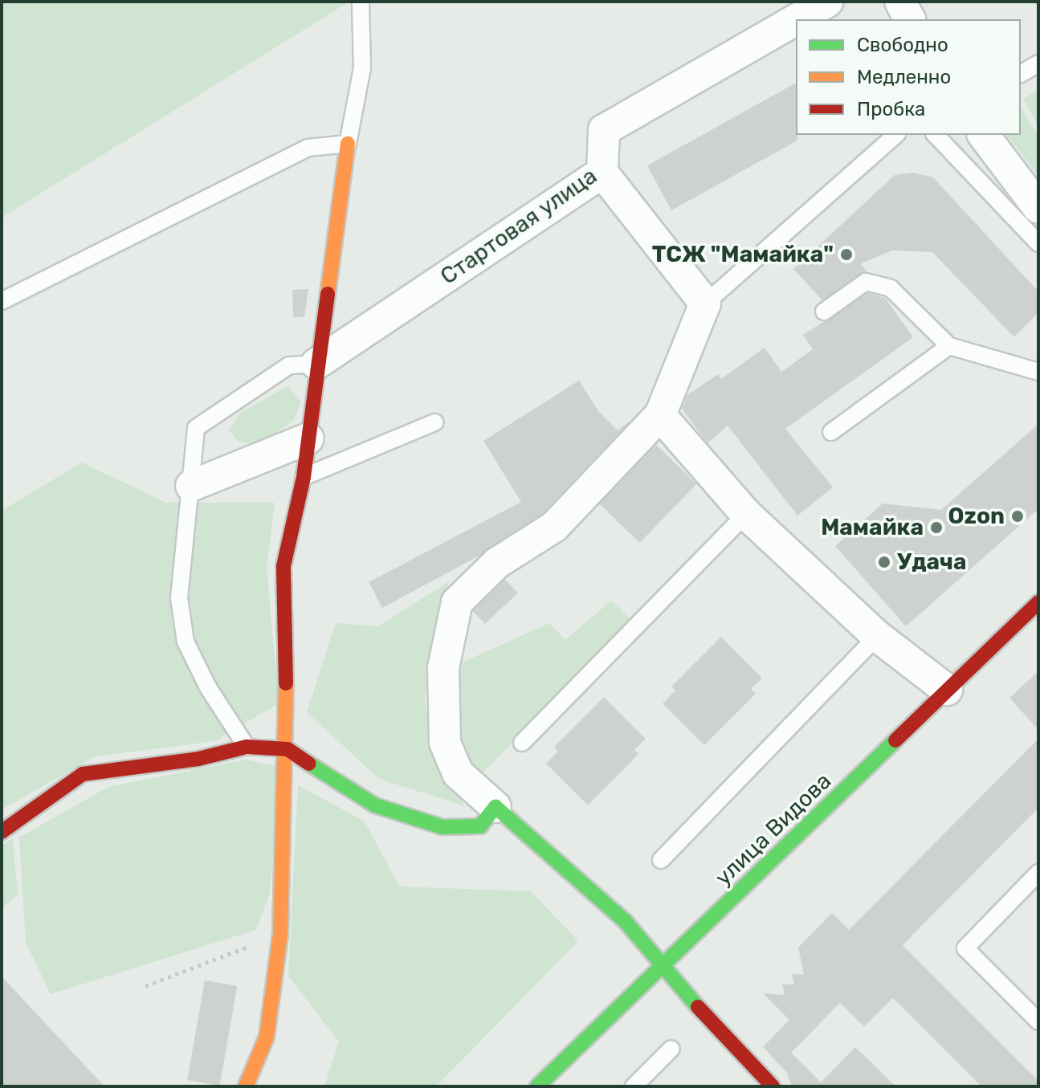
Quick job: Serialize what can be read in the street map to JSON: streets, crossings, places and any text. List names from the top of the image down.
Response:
{
  "streets": {
    "street": ["Стартовая улица", "улица Видова"]
  },
  "places": [
    "ТСЖ \"Мамайка\"",
    "Ozon",
    "Мамайка",
    "Удача"
  ],
  "legend": ["Свободно", "Медленно", "Пробка"]
}
